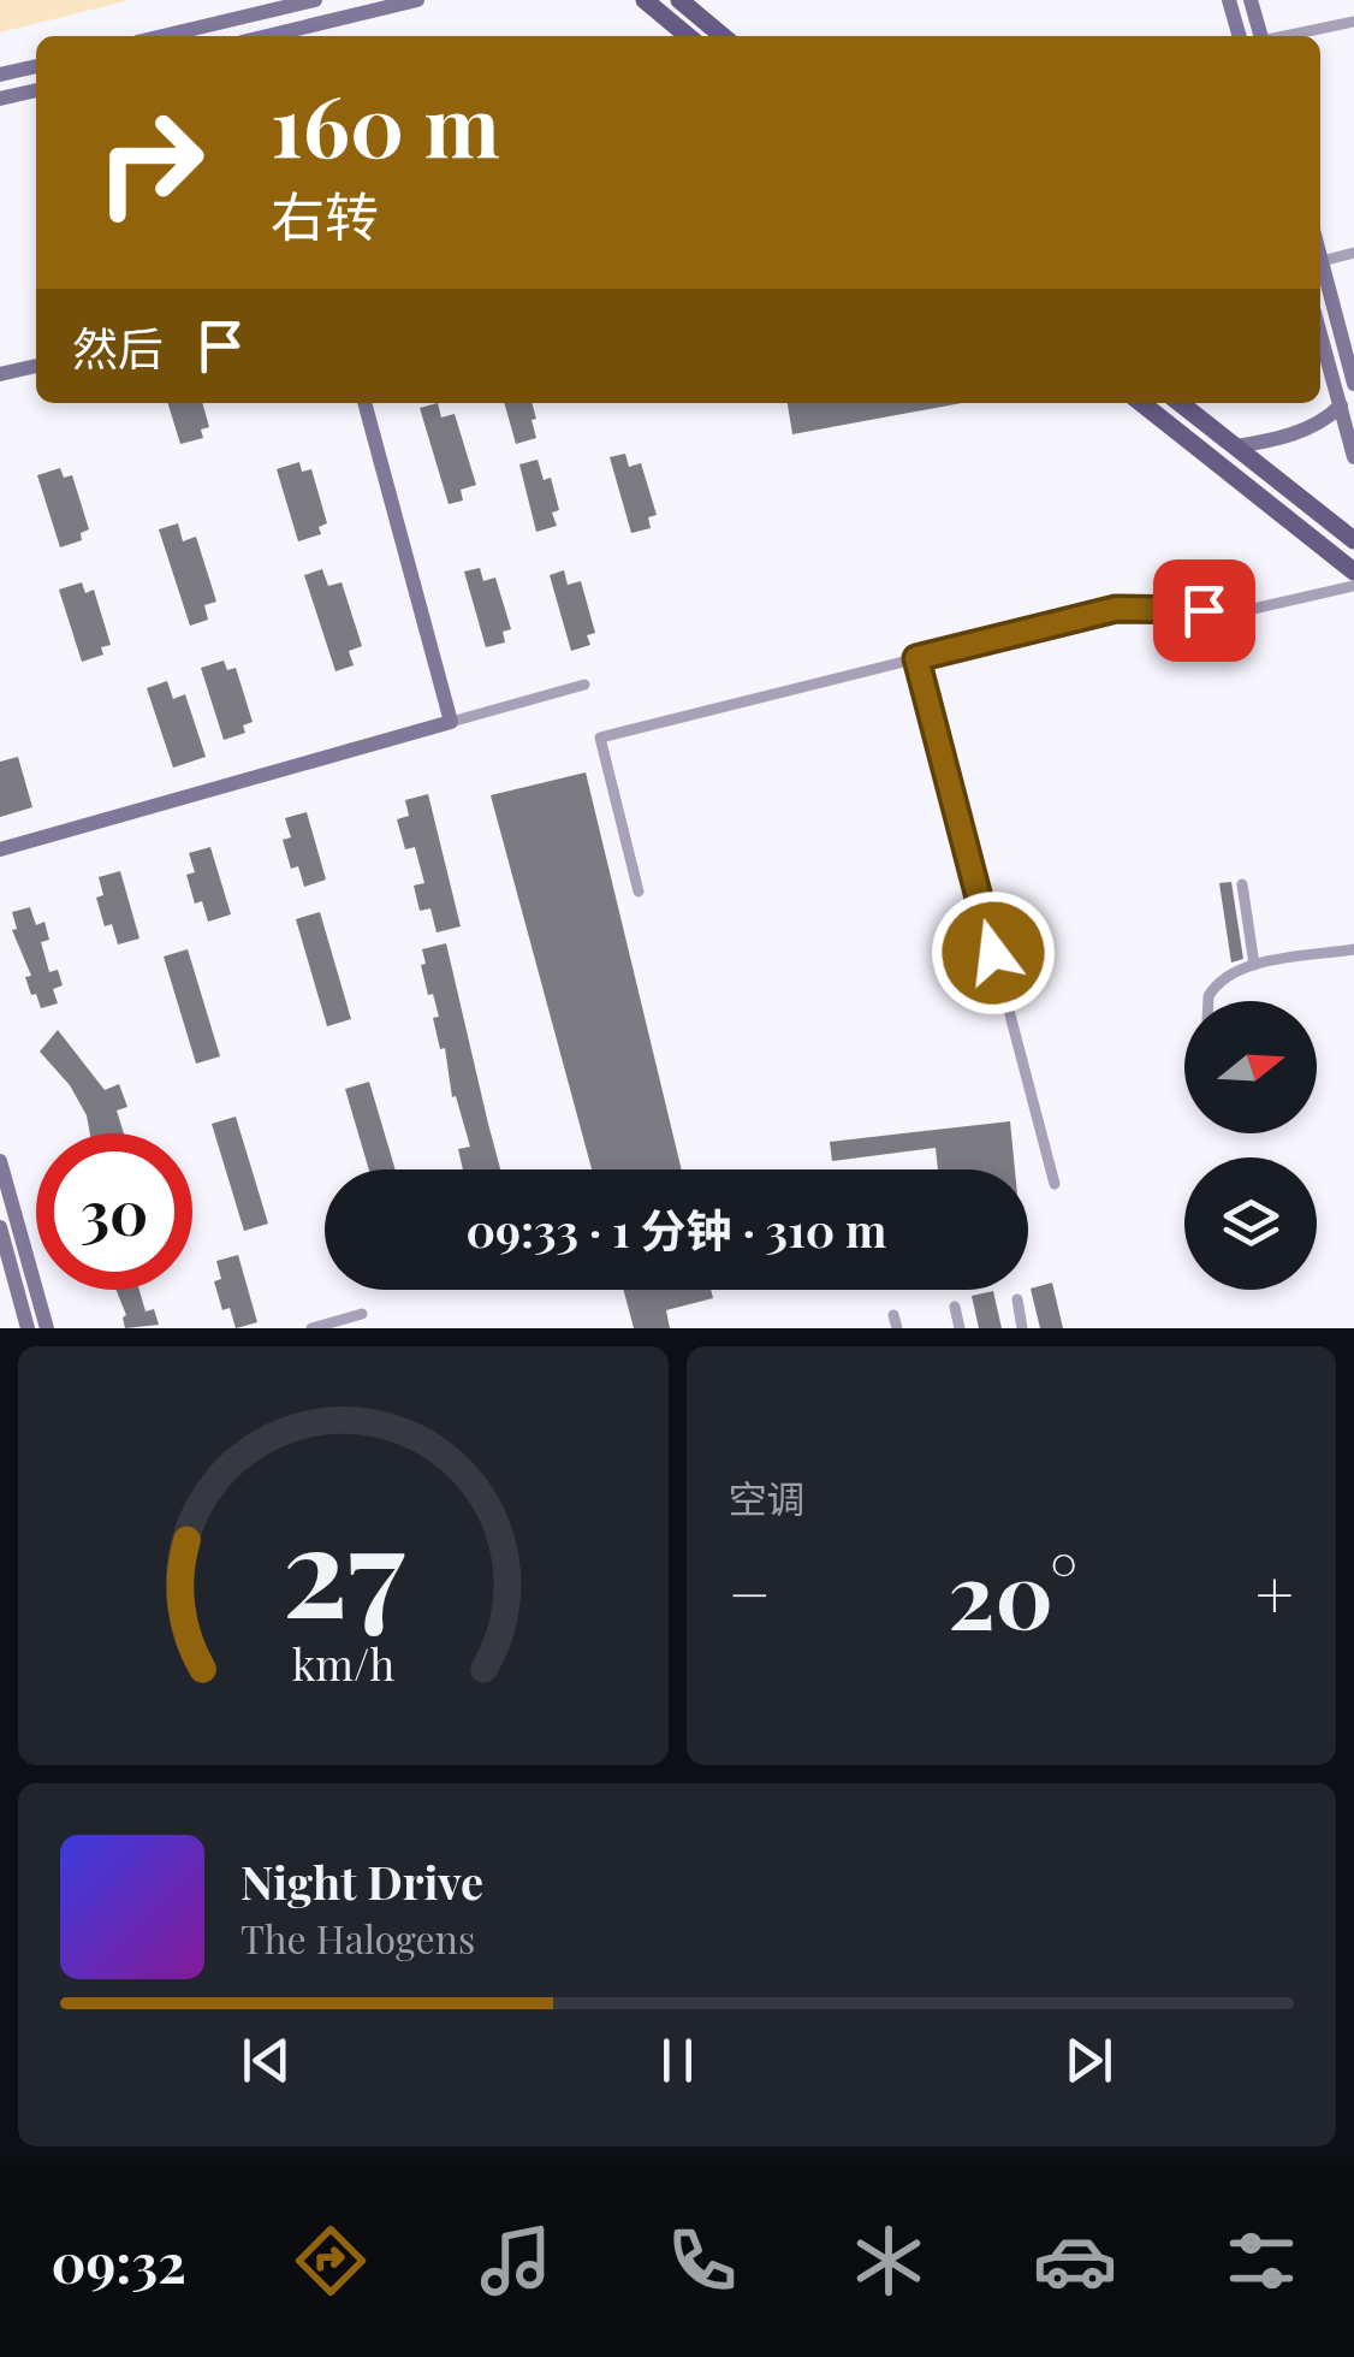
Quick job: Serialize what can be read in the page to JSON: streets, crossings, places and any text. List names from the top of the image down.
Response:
{
  "north": "right",
  "page": {
    "turn": ["160 m", "右转"],
    "then": "然后",
    "limit": "30",
    "trip": "09:33 · 1 分钟 · 310 m",
    "tile": "空调",
    "heat": ["−", "20°", "+"],
    "song": ["Night Drive", "The Halogens"],
    "tabs": "09:32",
    "gauge": ["27", "km/h"]
  }
}
